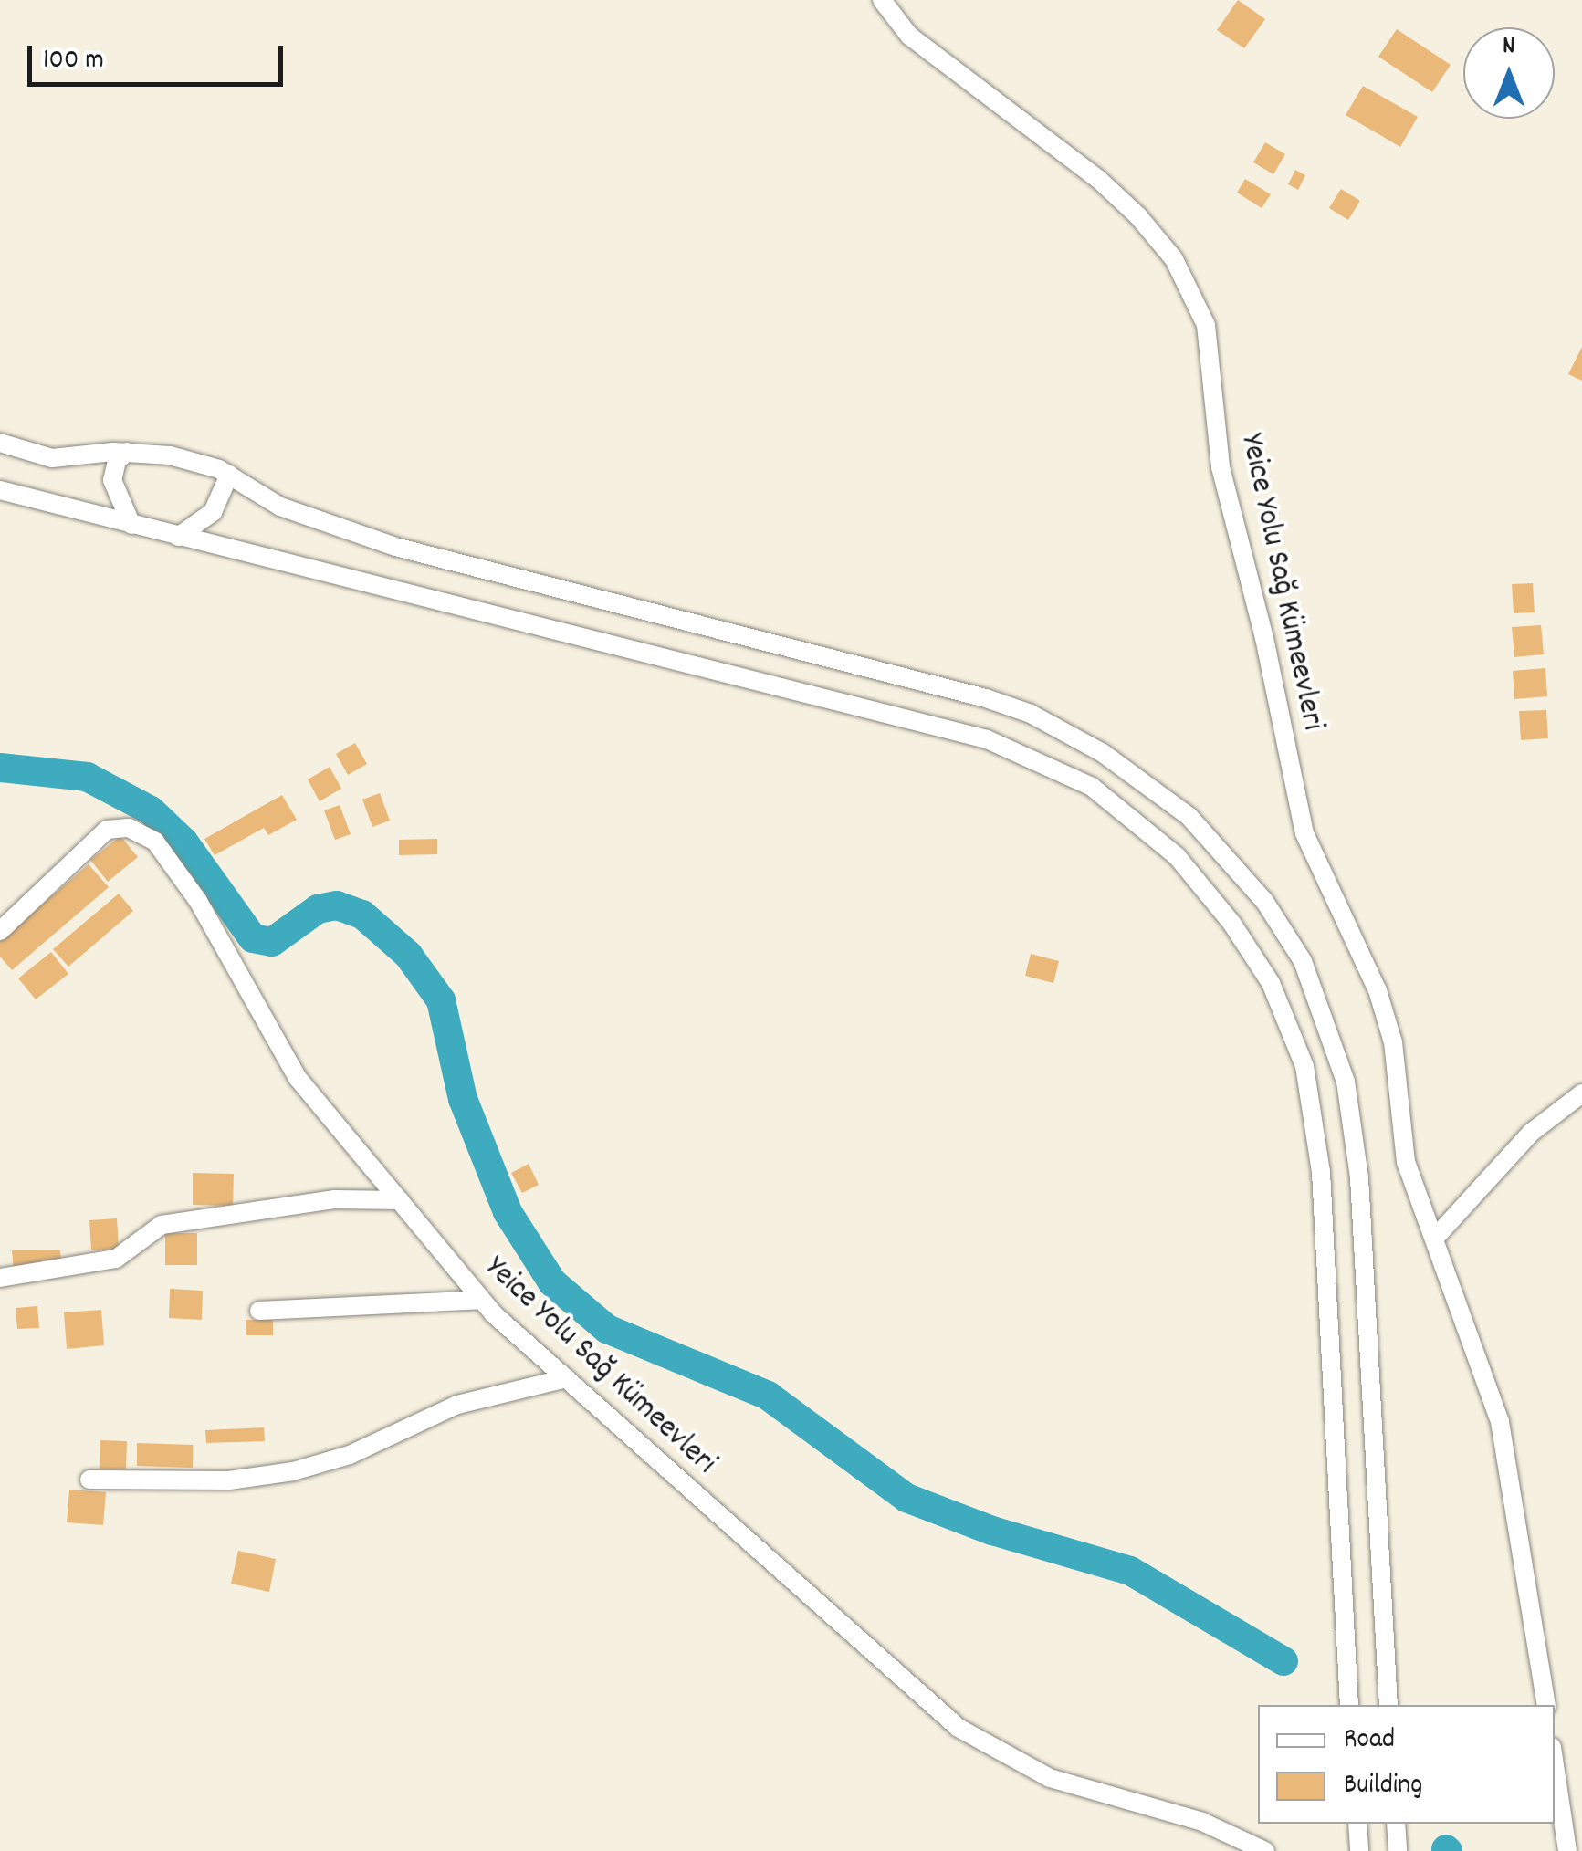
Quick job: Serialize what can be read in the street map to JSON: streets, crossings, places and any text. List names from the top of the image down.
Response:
{
  "streets": {
    "street": ["Yeice Yolu Sağ Kümeevleri"]
  },
  "legend": ["Road", "Building"],
  "scale_bar": "100 m",
  "north": "top"
}
